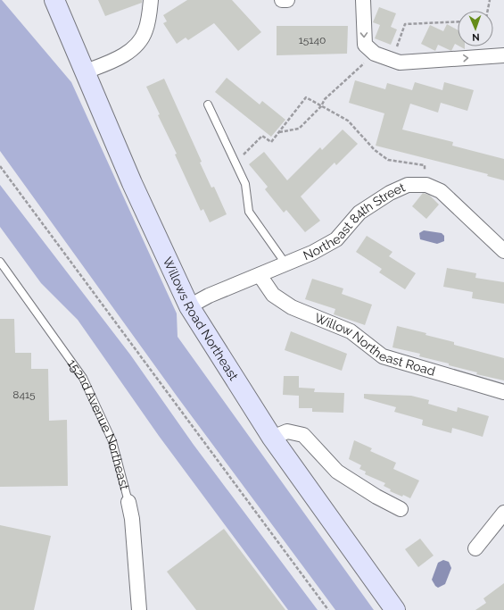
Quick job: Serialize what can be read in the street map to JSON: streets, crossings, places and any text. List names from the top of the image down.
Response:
{
  "streets": {
    "street": [
      "Northeast 84th Street",
      "Willows Road Northeast",
      "Willow Northeast Road",
      "152nd Avenue Northeast"
    ]
  },
  "crossings": [
    ["Northeast 84th Street", "Willows Road Northeast"],
    ["Northeast 84th Street", "Willow Northeast Road"]
  ],
  "house_numbers": ["15140", "8415"],
  "north": "bottom"
}
